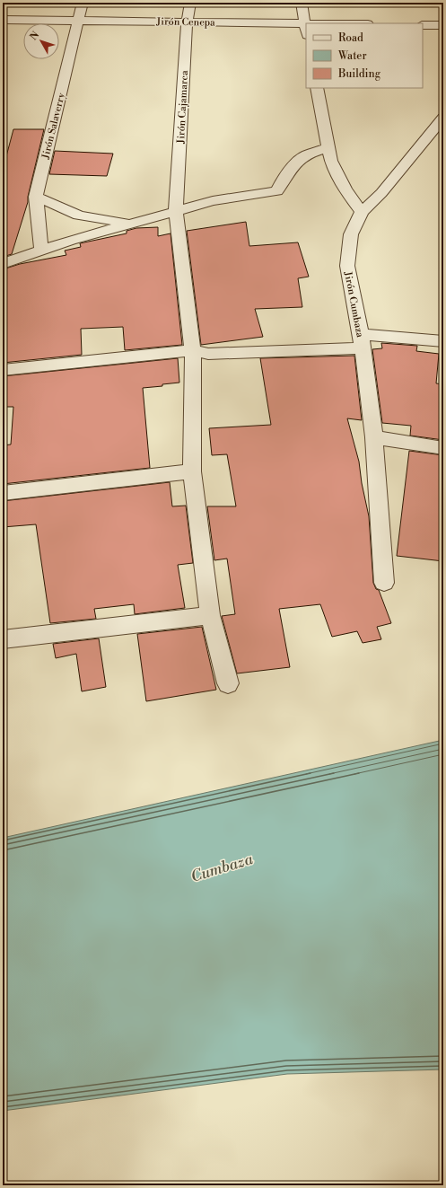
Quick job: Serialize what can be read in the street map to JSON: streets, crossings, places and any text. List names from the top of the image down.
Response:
{
  "streets": {
    "street": [
      "Jirón Cenepa",
      "Jirón Cajamarca",
      "Jirón Salaverry",
      "Jirón Cumbaza"
    ]
  },
  "crossings": [
    ["Jirón Cenepa", "Jirón Cajamarca"],
    ["Jirón Cenepa", "Jirón Salaverry"]
  ],
  "water": ["Cumbaza"],
  "legend": ["Road", "Water", "Building"],
  "north": "top left"
}
